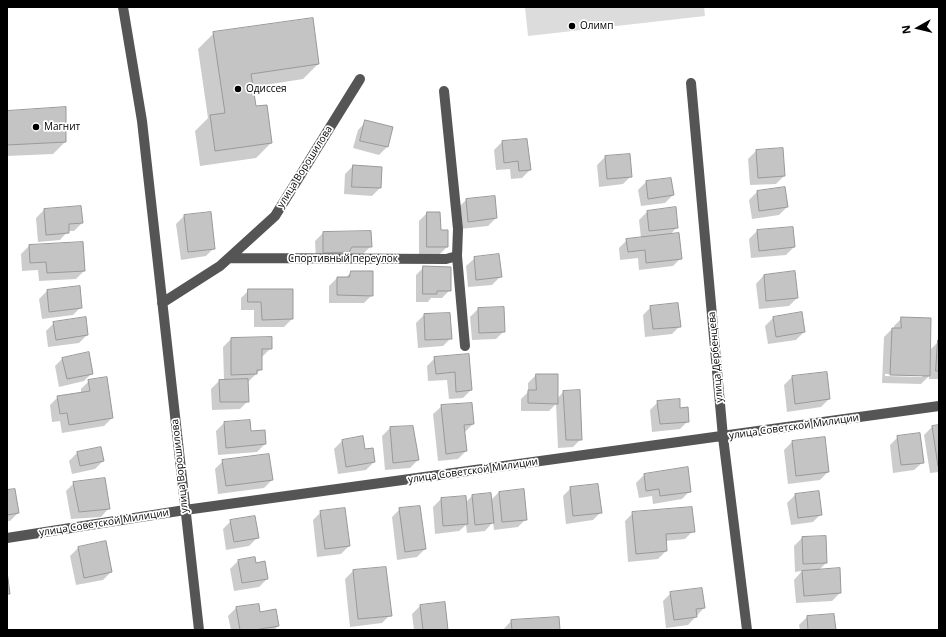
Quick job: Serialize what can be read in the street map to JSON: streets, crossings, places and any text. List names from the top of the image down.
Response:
{
  "streets": {
    "street": [
      "улица Ворошилова",
      "Спортивный переулок",
      "улица Дербенцева",
      "улица Советской Милиции"
    ]
  },
  "crossings": [
    ["улица Ворошилова", "Спортивный переулок"],
    ["улица Ворошилова", "улица Советской Милиции"],
    ["улица Дербенцева", "улица Советской Милиции"]
  ],
  "places": ["Олимп", "Одиссея", "Магнит"],
  "north": "left"
}
